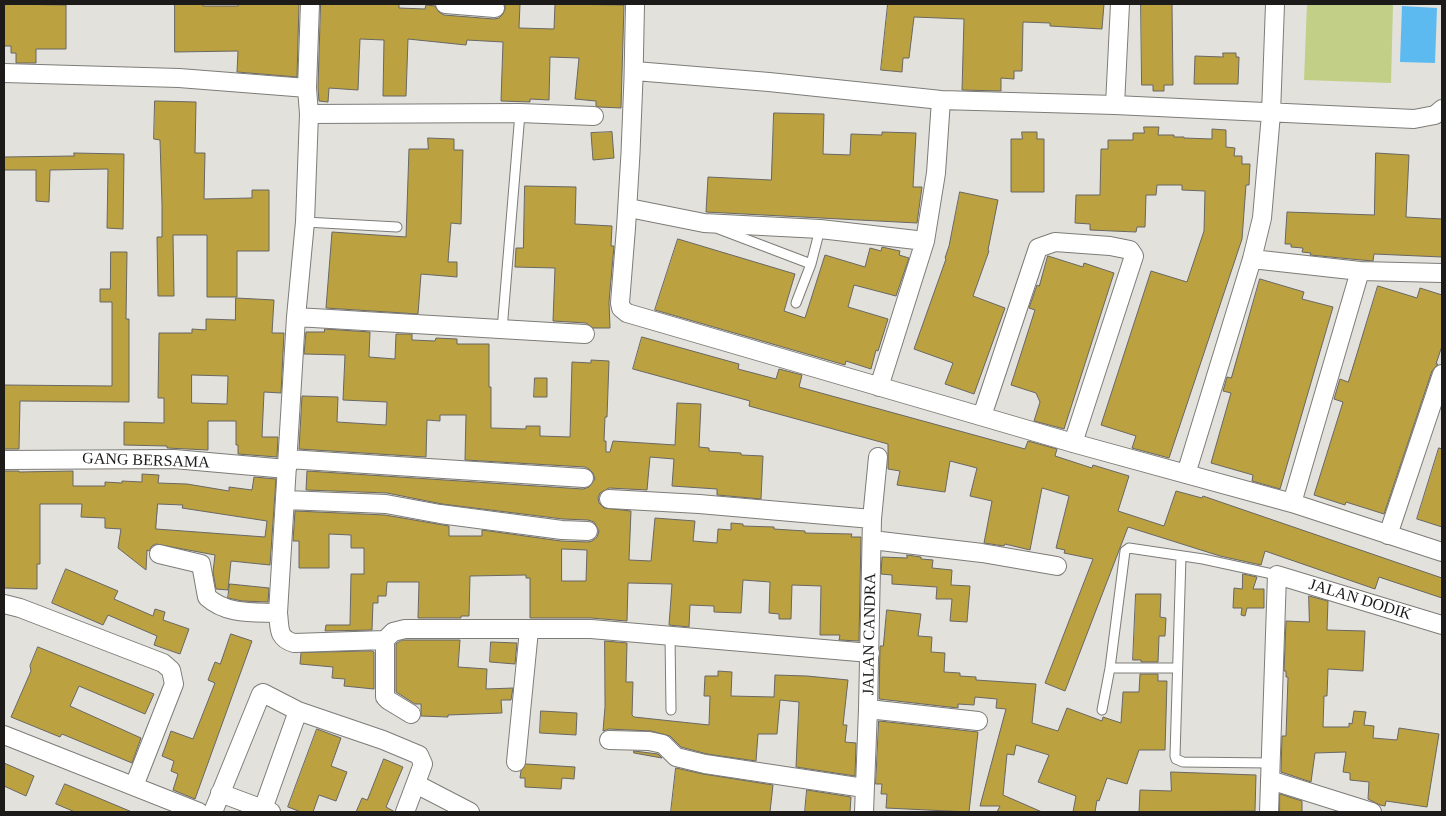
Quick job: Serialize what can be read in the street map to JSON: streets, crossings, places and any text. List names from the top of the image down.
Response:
{
  "streets": {
    "street": ["GANG BERSAMA", "JALAN DODIK", "JALAN CANDRA"]
  }
}
